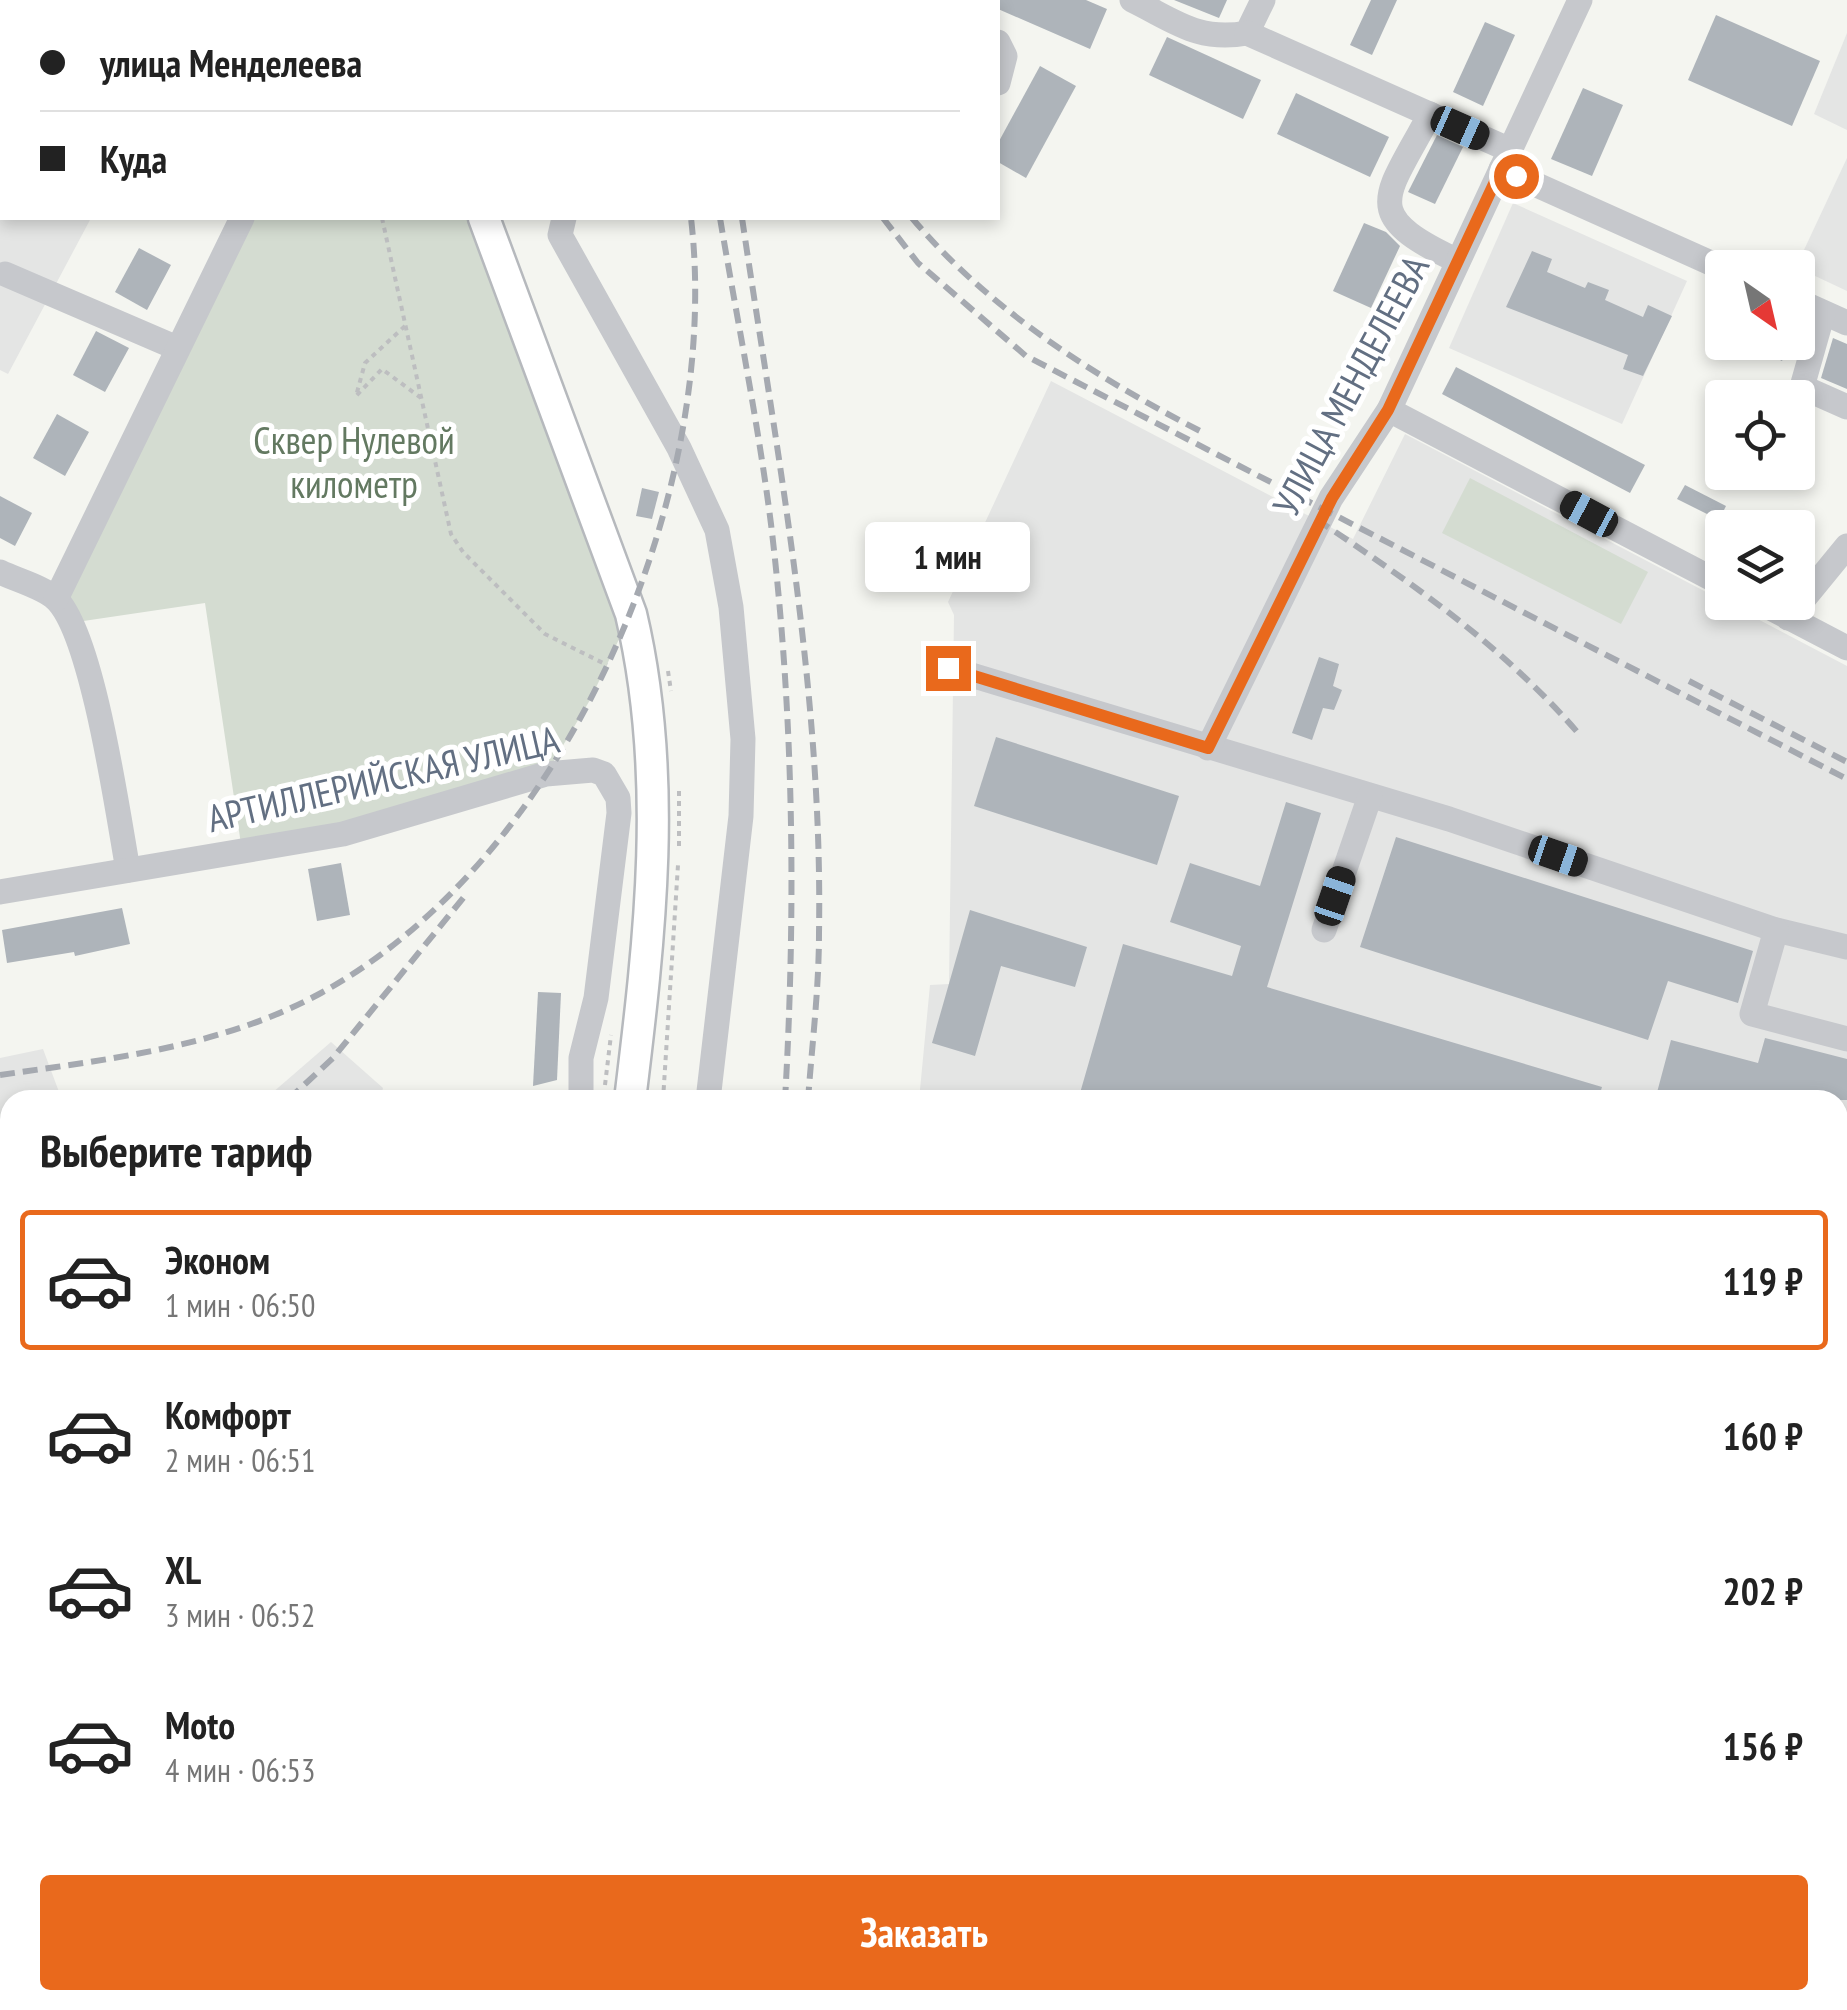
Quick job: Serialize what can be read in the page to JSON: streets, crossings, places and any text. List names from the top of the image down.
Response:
{
  "streets": {
    "street": ["УЛИЦА МЕНДЕЛЕЕВА", "АРТИЛЛЕРИЙСКАЯ УЛИЦА"]
  },
  "parks": ["Сквер Нулевой километр"],
  "north": "bottom right",
  "page": {
    "banner": ["улица Менделеева", "Куда"],
    "bubble": "1 мин",
    "heading": "Выберите тариф",
    "list": [
      {
        "name": "Эконом",
        "note": "1 мин · 06:50",
        "value": "119 ₽"
      },
      {
        "name": "Комфорт",
        "note": "2 мин · 06:51",
        "value": "160 ₽"
      },
      {
        "name": "XL",
        "note": "3 мин · 06:52",
        "value": "202 ₽"
      },
      {
        "name": "Moto",
        "note": "4 мин · 06:53",
        "value": "156 ₽"
      }
    ],
    "buttons": "Заказать"
  }
}
